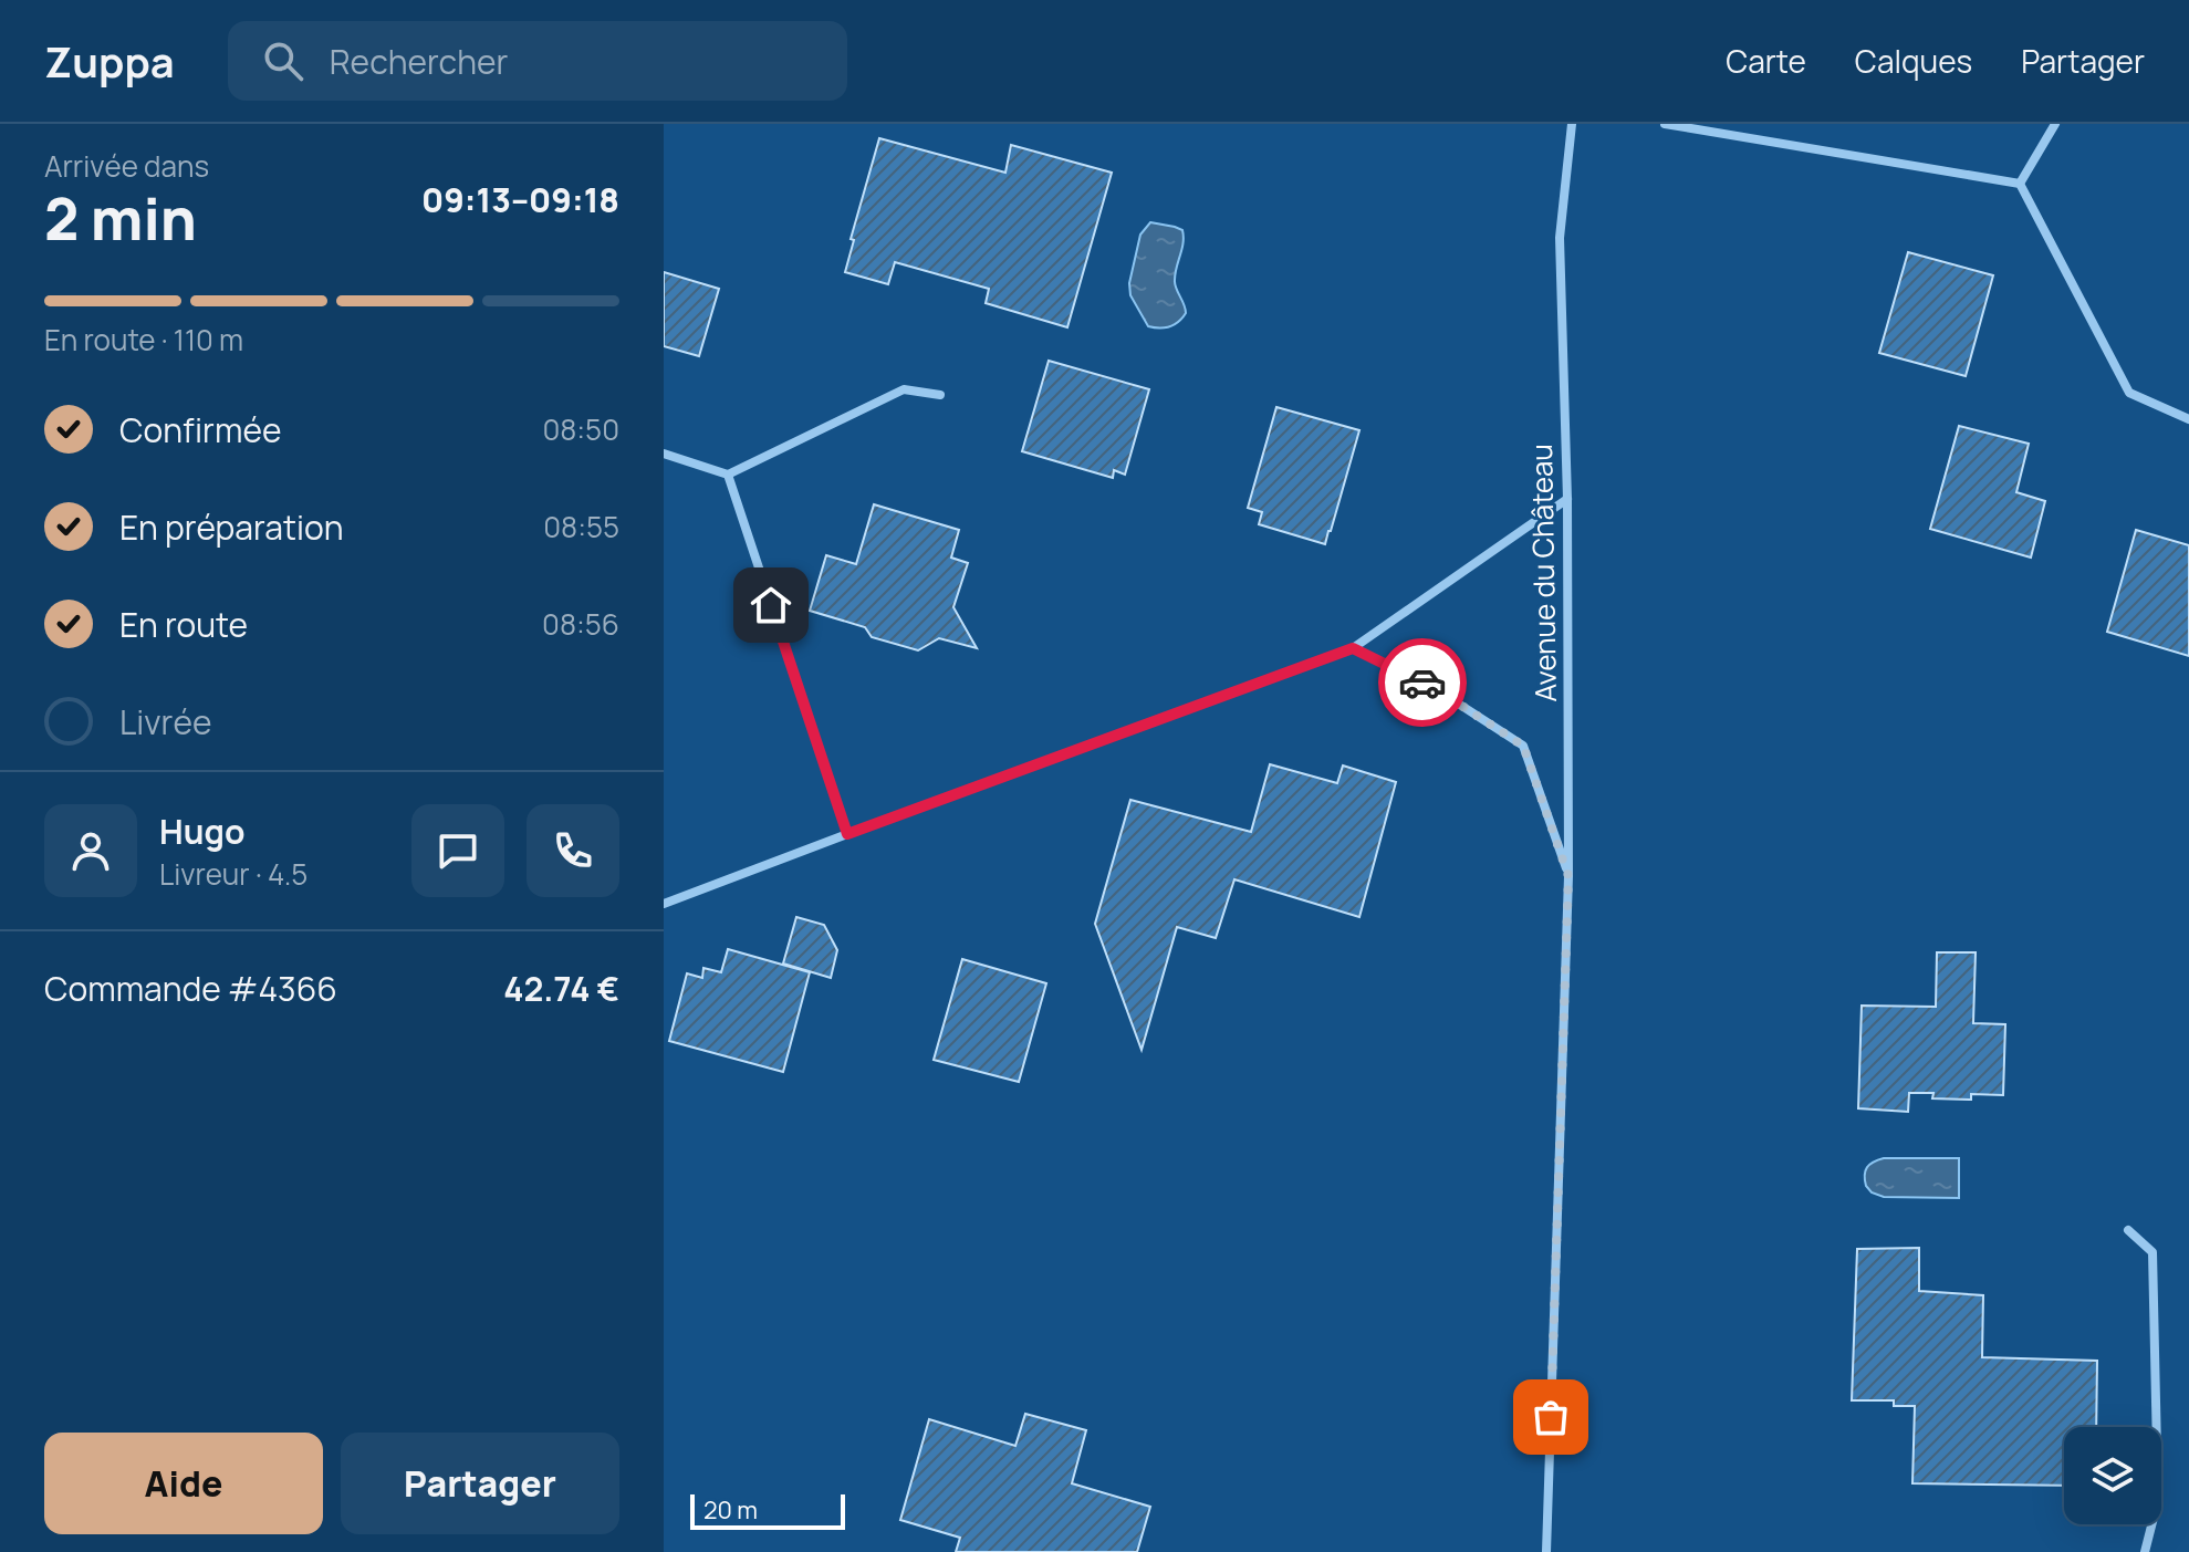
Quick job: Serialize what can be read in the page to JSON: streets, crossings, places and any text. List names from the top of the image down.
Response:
{
  "streets": {
    "street": ["Avenue du Château"]
  },
  "scale_bar": "20 m",
  "page": {
    "header": "Zuppa",
    "search": "Rechercher",
    "nav": ["Carte", "Calques", "Partager"],
    "heading": ["2 min", "Arrivée dans", "09:13–09:18"],
    "panel": [
      "Hugo",
      "Livreur · 4.5",
      "Commande #4366",
      "42.74 €"
    ],
    "bar": "En route · 110 m",
    "list": [
      ["Confirmée", "08:50"],
      ["En préparation", "08:55"],
      ["En route", "08:56"],
      "Livrée"
    ],
    "buttons": ["Aide", "Partager"],
    "scale": "20 m"
  }
}
